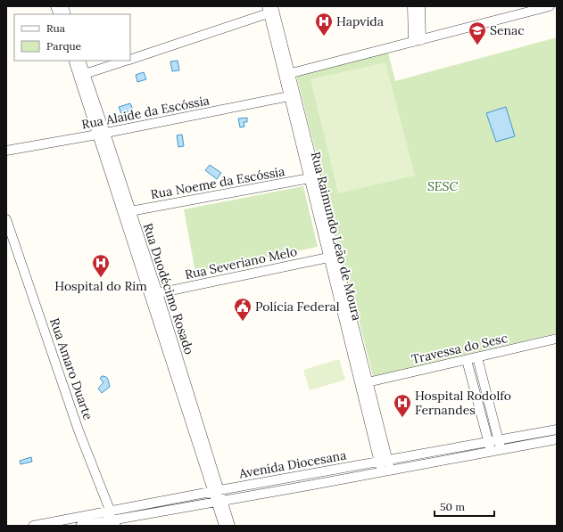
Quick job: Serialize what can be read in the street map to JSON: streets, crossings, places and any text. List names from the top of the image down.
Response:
{
  "streets": {
    "street": [
      "Rua Alaide da Escóssia",
      "Rua Noeme da Escóssia",
      "Rua Raimundo Leão de Moura",
      "Rua Severiano Melo",
      "Rua Duodécimo Rosado",
      "Travessa do Sesc",
      "Rua Amaro Duarte",
      "Avenida Diocesana"
    ]
  },
  "crossings": [
    ["Rua Alaide da Escóssia", "Rua Raimundo Leão de Moura"],
    ["Rua Alaide da Escóssia", "Rua Duodécimo Rosado"],
    ["Rua Noeme da Escóssia", "Rua Raimundo Leão de Moura"],
    ["Rua Noeme da Escóssia", "Rua Duodécimo Rosado"],
    ["Rua Raimundo Leão de Moura", "Rua Severiano Melo"],
    ["Rua Raimundo Leão de Moura", "Travessa do Sesc"],
    ["Rua Raimundo Leão de Moura", "Avenida Diocesana"],
    ["Rua Severiano Melo", "Rua Duodécimo Rosado"],
    ["Rua Duodécimo Rosado", "Avenida Diocesana"],
    ["Rua Amaro Duarte", "Avenida Diocesana"]
  ],
  "parks": ["SESC"],
  "places": {
    "hospital": ["Hapvida", "Hospital do Rim", "Hospital Rodolfo Fernandes"],
    "school or university": ["Senac"],
    "public building": ["Polícia Federal"]
  },
  "legend": ["Rua", "Parque"],
  "scale_bar": "50 m"
}
